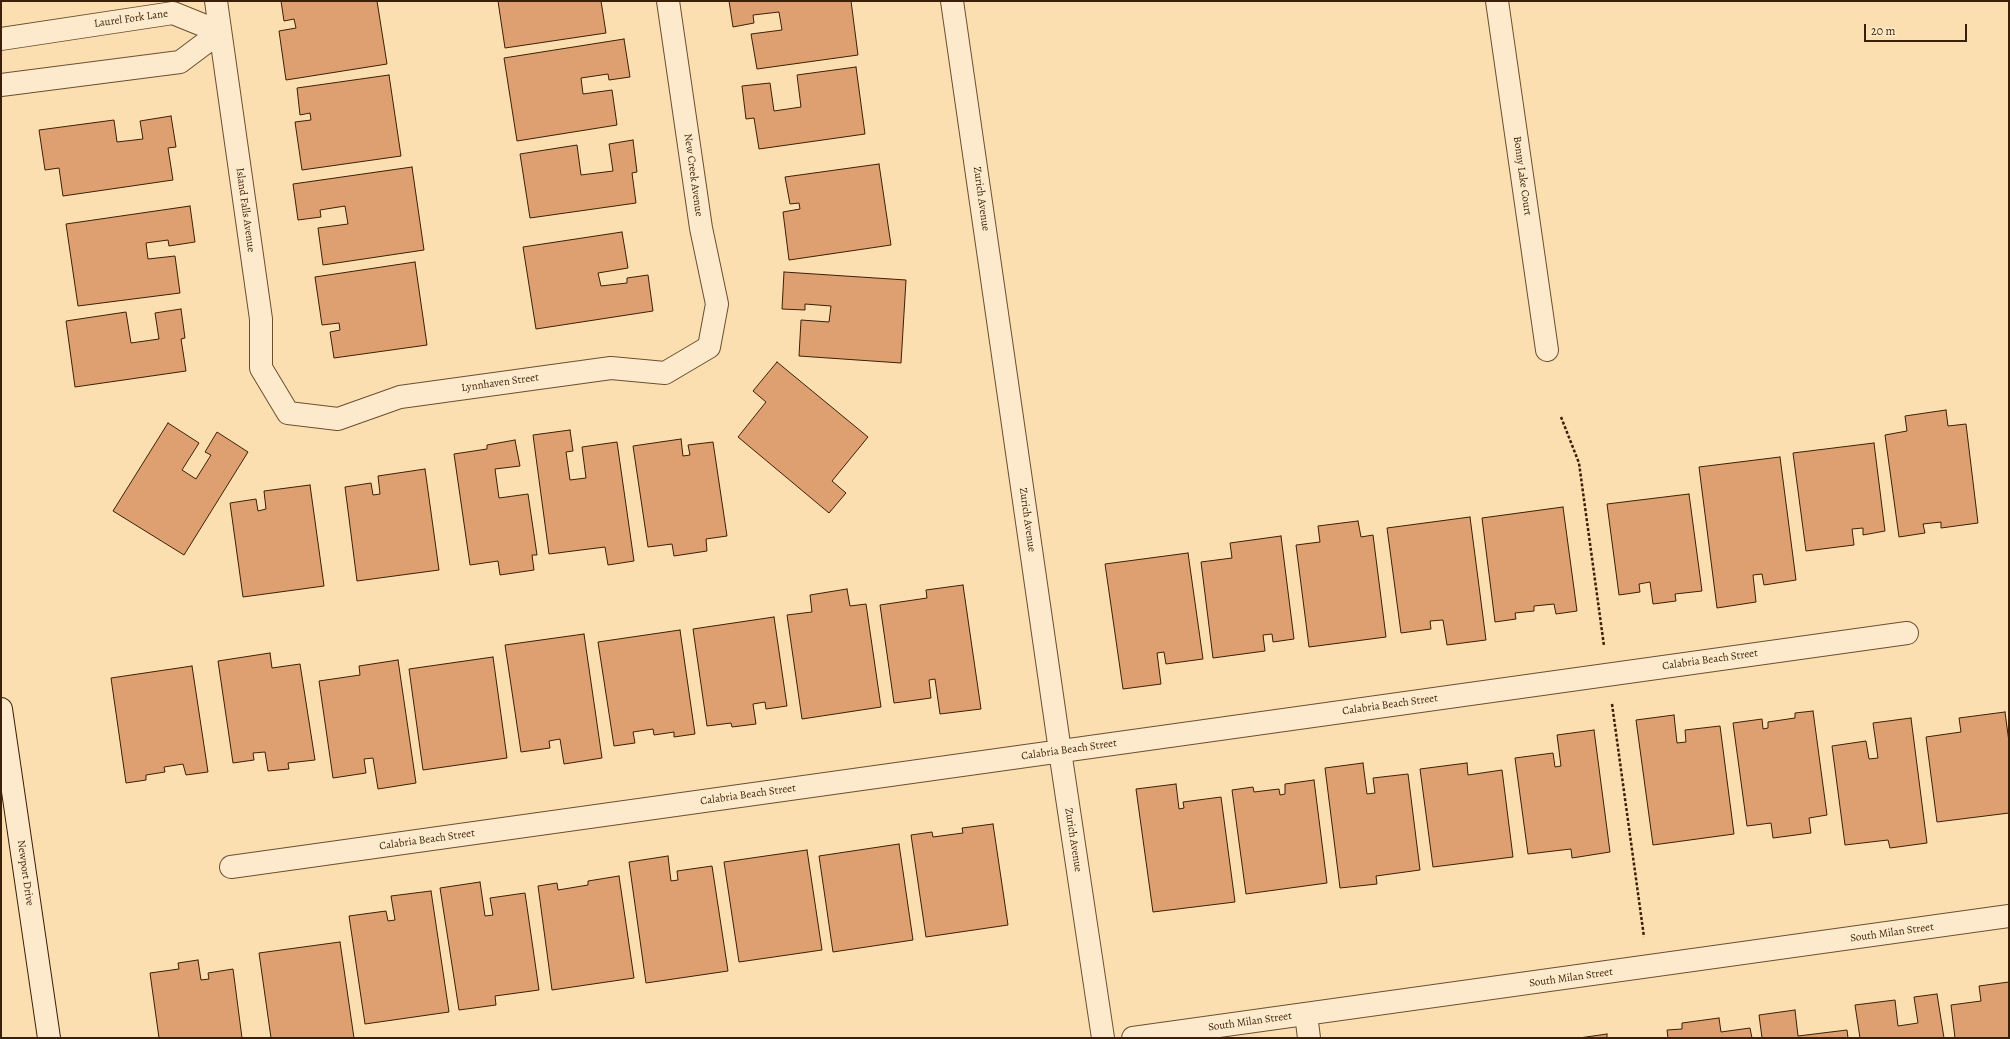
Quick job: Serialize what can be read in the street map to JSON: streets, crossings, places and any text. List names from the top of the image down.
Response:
{
  "streets": {
    "street": [
      "Laurel Fork Lane",
      "New Creek Avenue",
      "Bonny Lake Court",
      "Zurich Avenue",
      "Island Falls Avenue",
      "Lynnhaven Street",
      "Calabria Beach Street",
      "Newport Drive",
      "South Milan Street"
    ]
  },
  "crossings": [
    ["Laurel Fork Lane", "Island Falls Avenue"],
    ["New Creek Avenue", "Lynnhaven Street"],
    ["Zurich Avenue", "Calabria Beach Street"],
    ["Island Falls Avenue", "Lynnhaven Street"]
  ],
  "scale_bar": "20 m"
}
